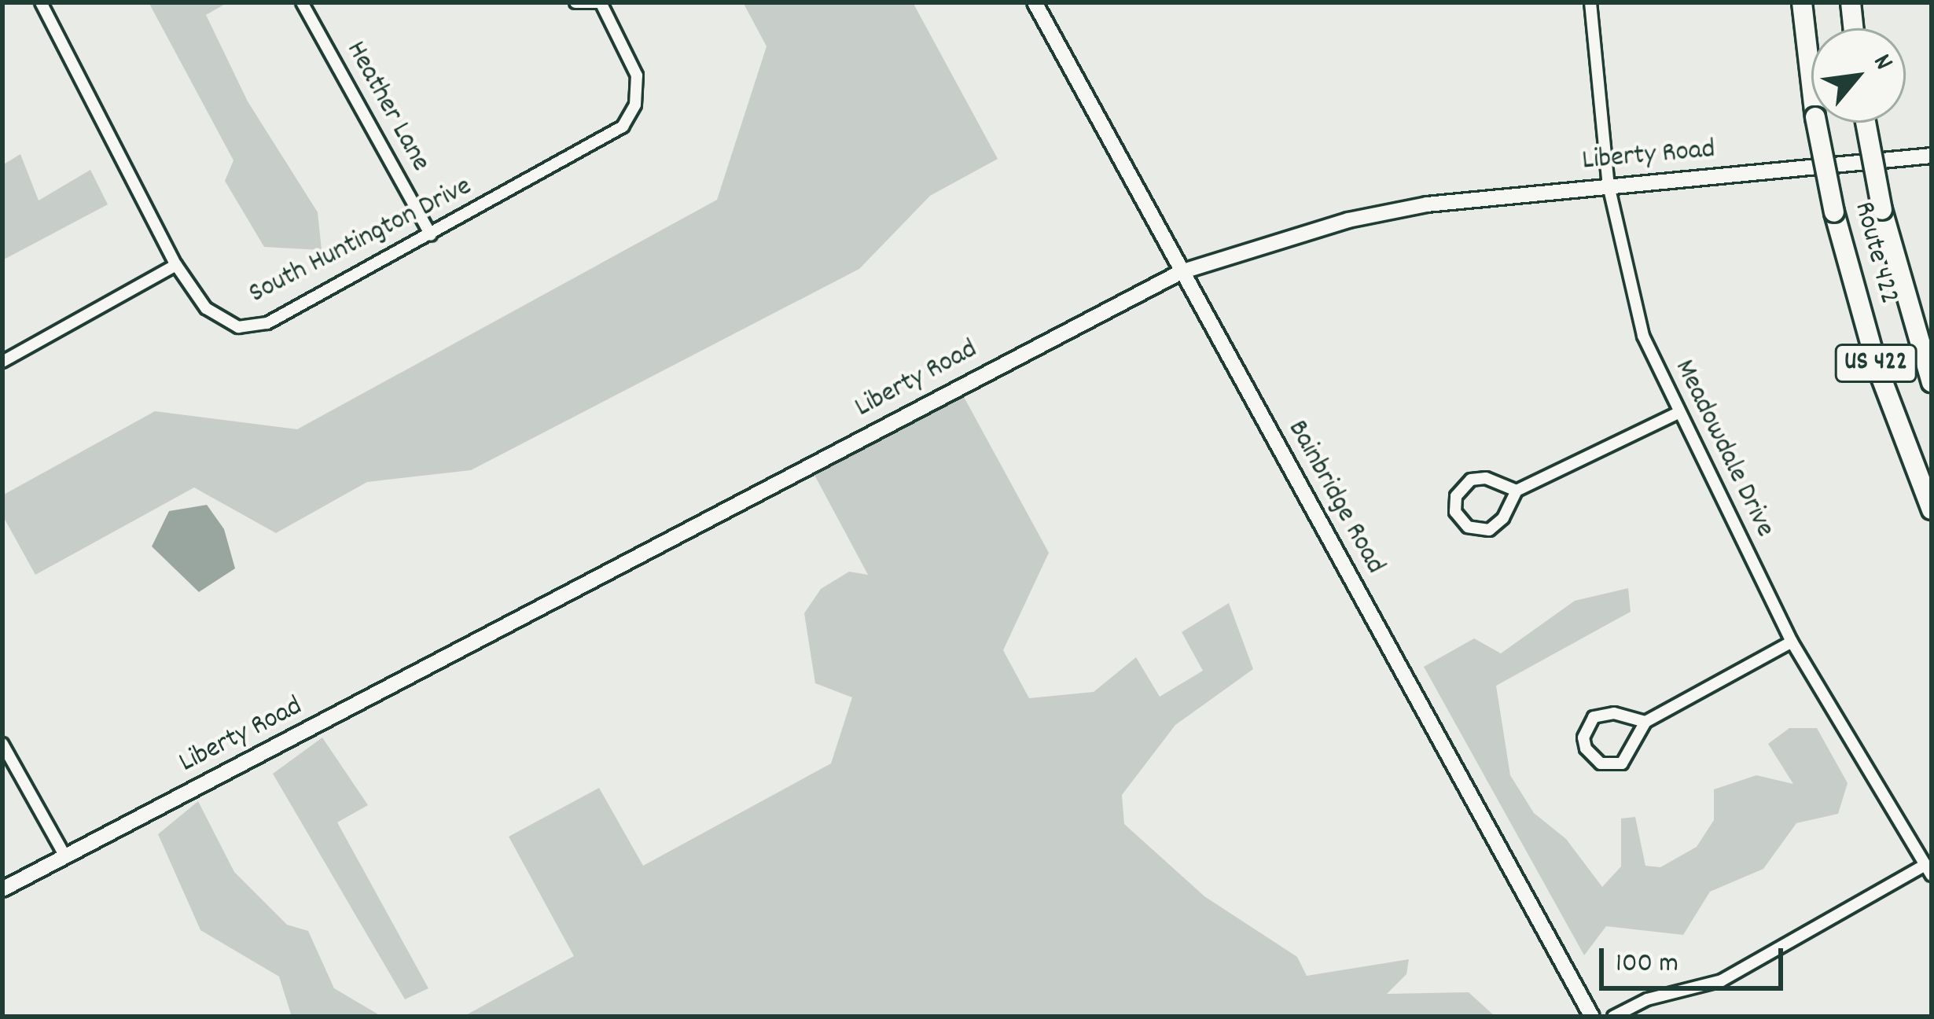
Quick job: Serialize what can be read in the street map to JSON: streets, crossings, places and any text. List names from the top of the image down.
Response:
{
  "streets": {
    "highway": ["Route 422", "US 422"],
    "street": [
      "Heather Lane",
      "Liberty Road",
      "South Huntington Drive",
      "Meadowdale Drive",
      "Bainbridge Road"
    ]
  },
  "crossings": [
    ["Heather Lane", "South Huntington Drive"],
    ["Liberty Road", "Meadowdale Drive"],
    ["Liberty Road", "Bainbridge Road"]
  ],
  "scale_bar": "100 m",
  "north": "top right"
}
